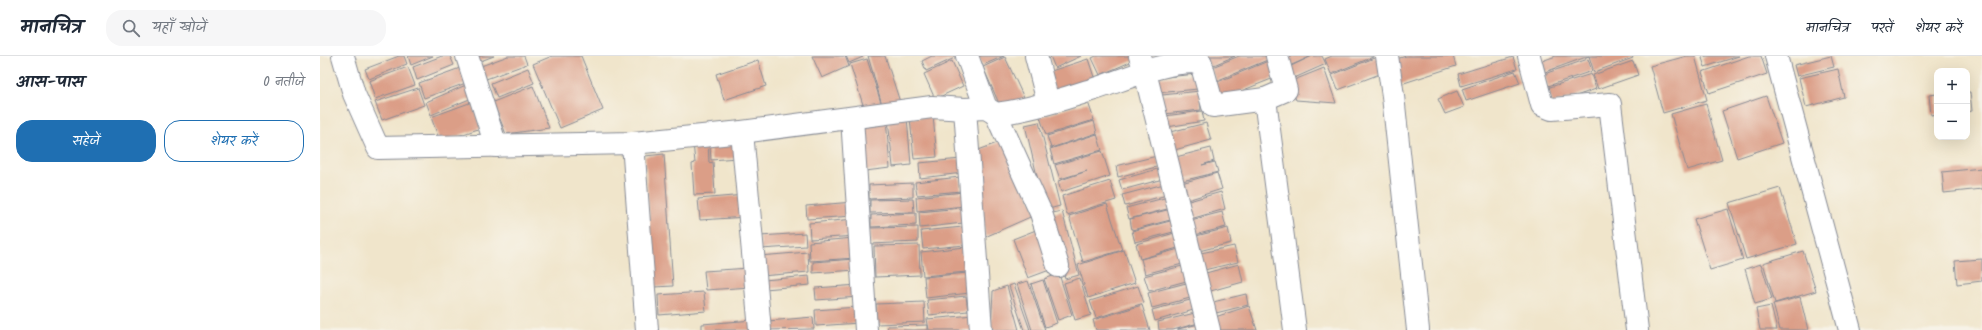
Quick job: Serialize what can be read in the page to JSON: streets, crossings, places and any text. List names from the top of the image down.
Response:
{
  "page": {
    "header": "मानचित्र",
    "search": "यहाँ खोजें",
    "nav": ["मानचित्र", "परतें", "शेयर करें"],
    "heading": ["आस-पास", "0 नतीजे"],
    "map_buttons": ["+", "−"],
    "buttons": ["सहेजें", "शेयर करें"]
  }
}
